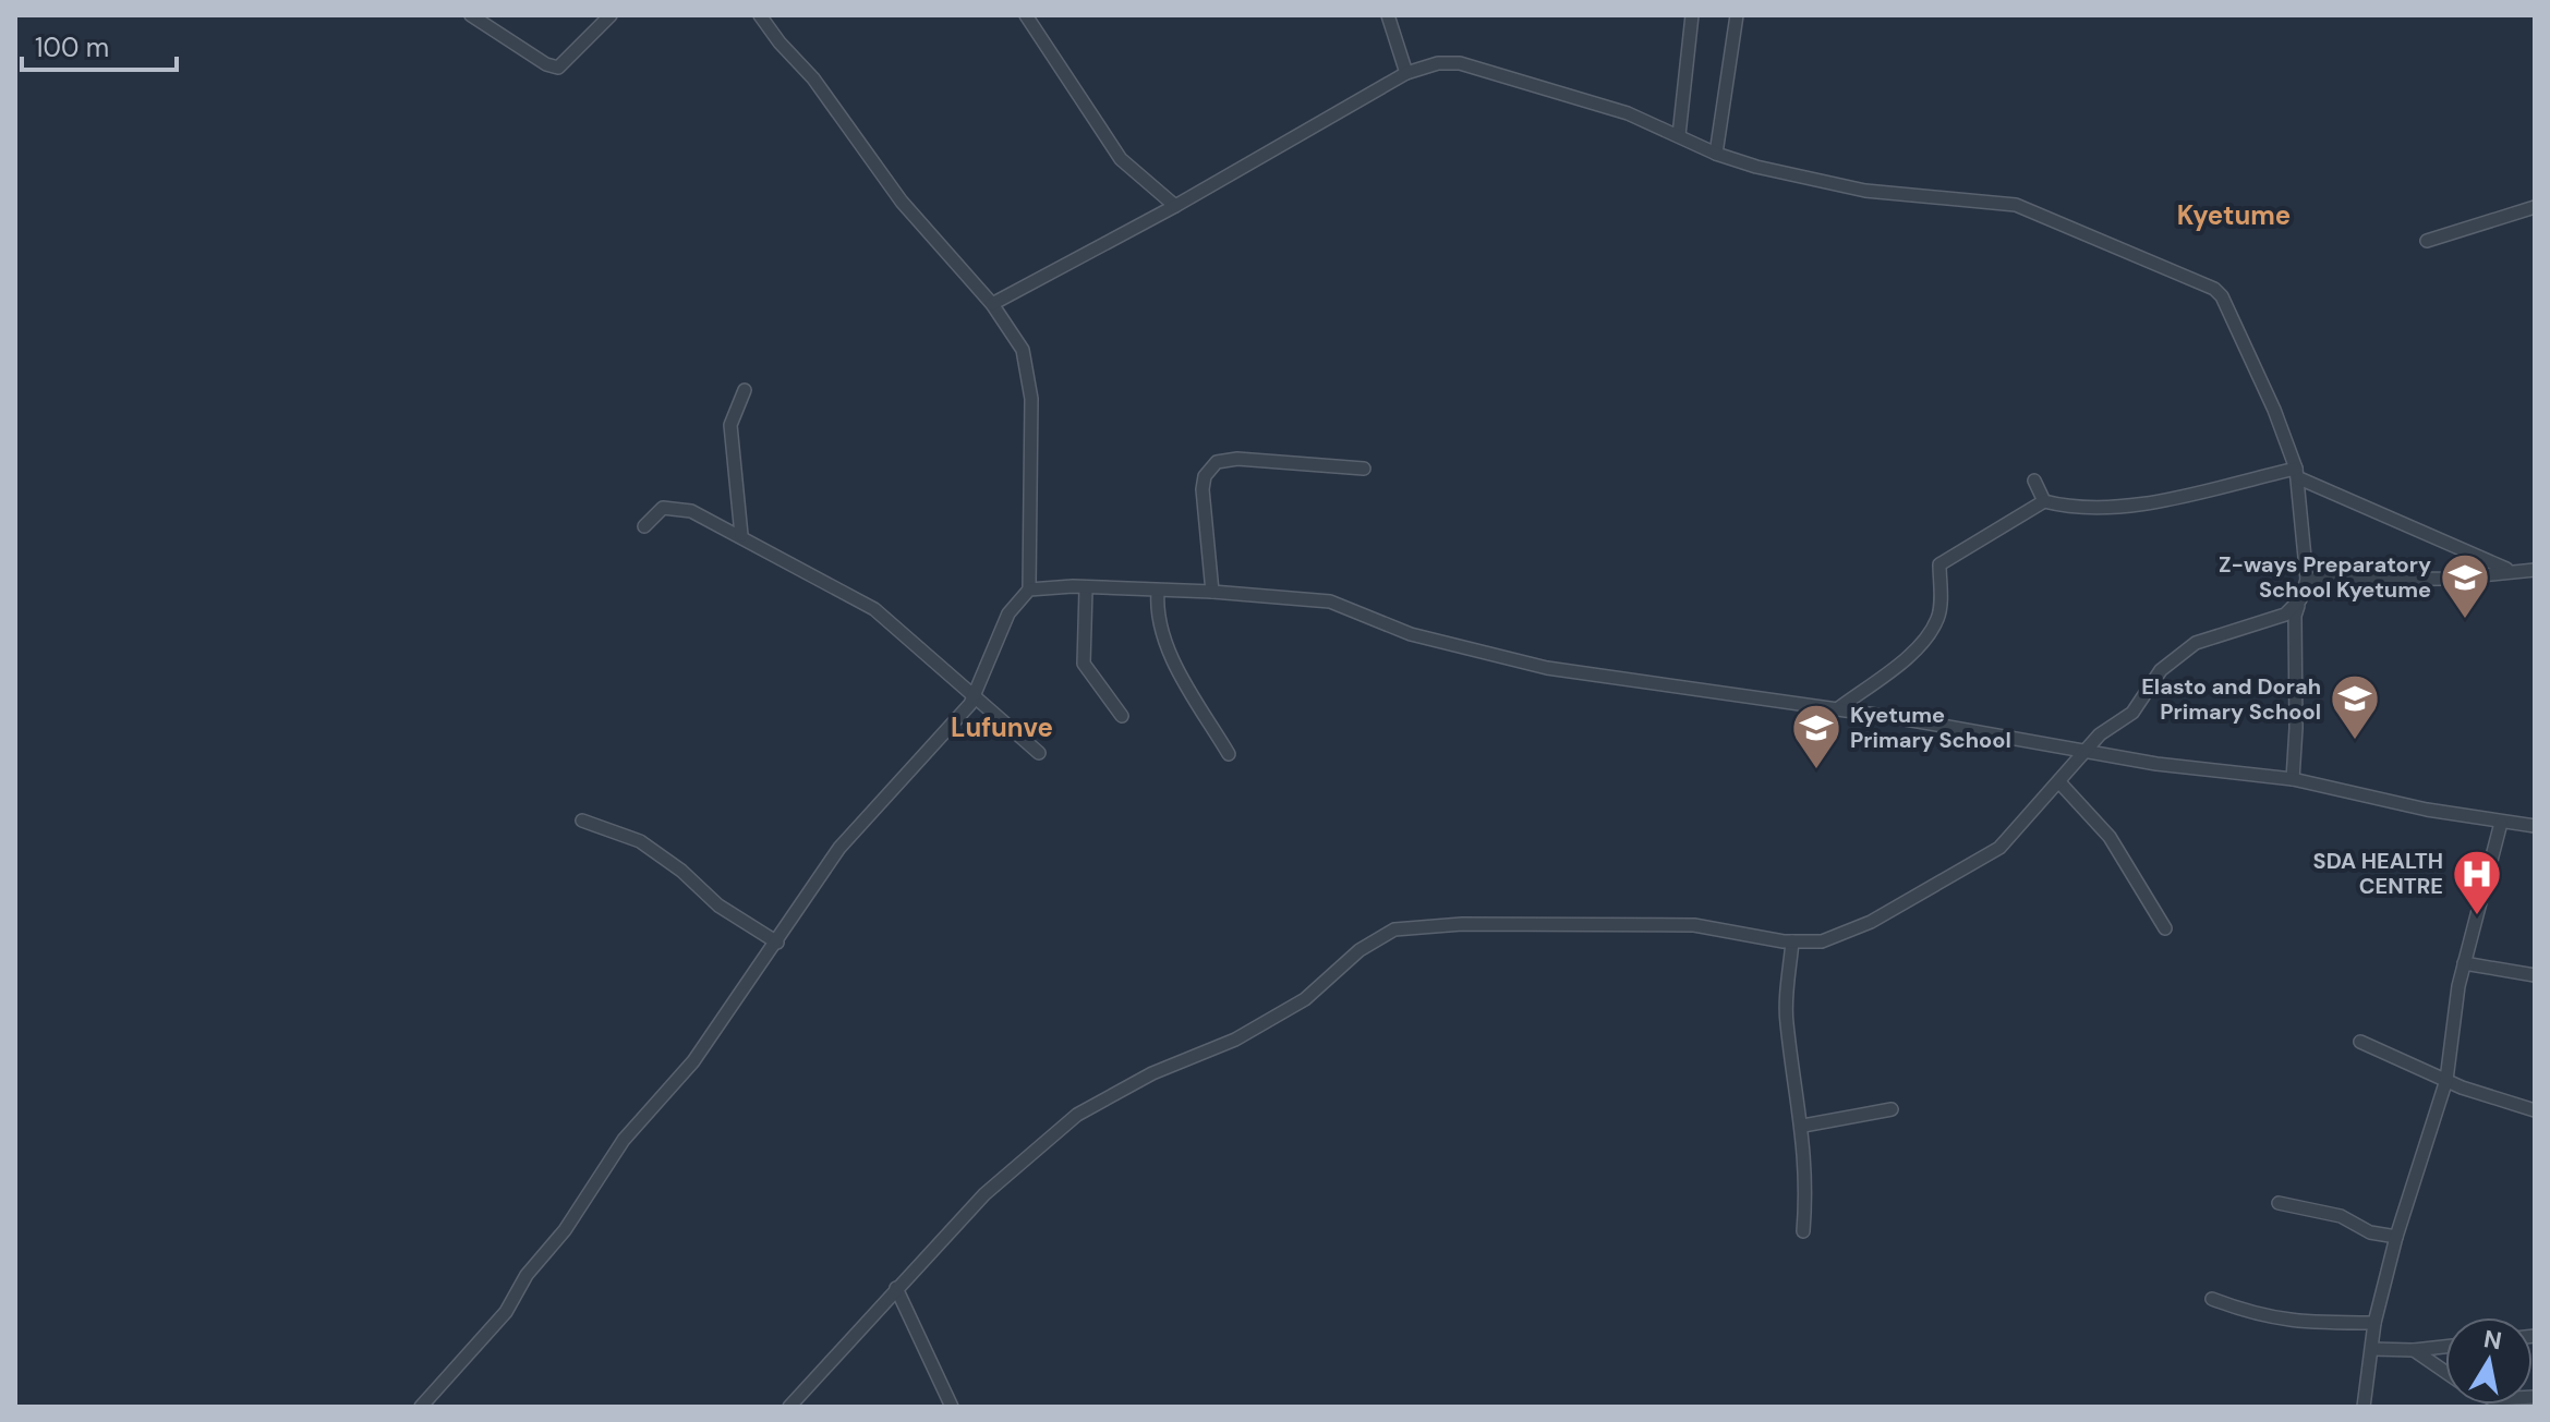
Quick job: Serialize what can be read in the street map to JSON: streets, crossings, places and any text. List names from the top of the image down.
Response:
{
  "districts": ["Kyetume", "Lufunve"],
  "places": {
    "school or university": ["Z-ways Preparatory School Kyetume", "Elasto and Dorah Primary School", "Kyetume Primary School"],
    "hospital": ["SDA HEALTH CENTRE"]
  },
  "scale_bar": "100 m",
  "north": "top"
}
